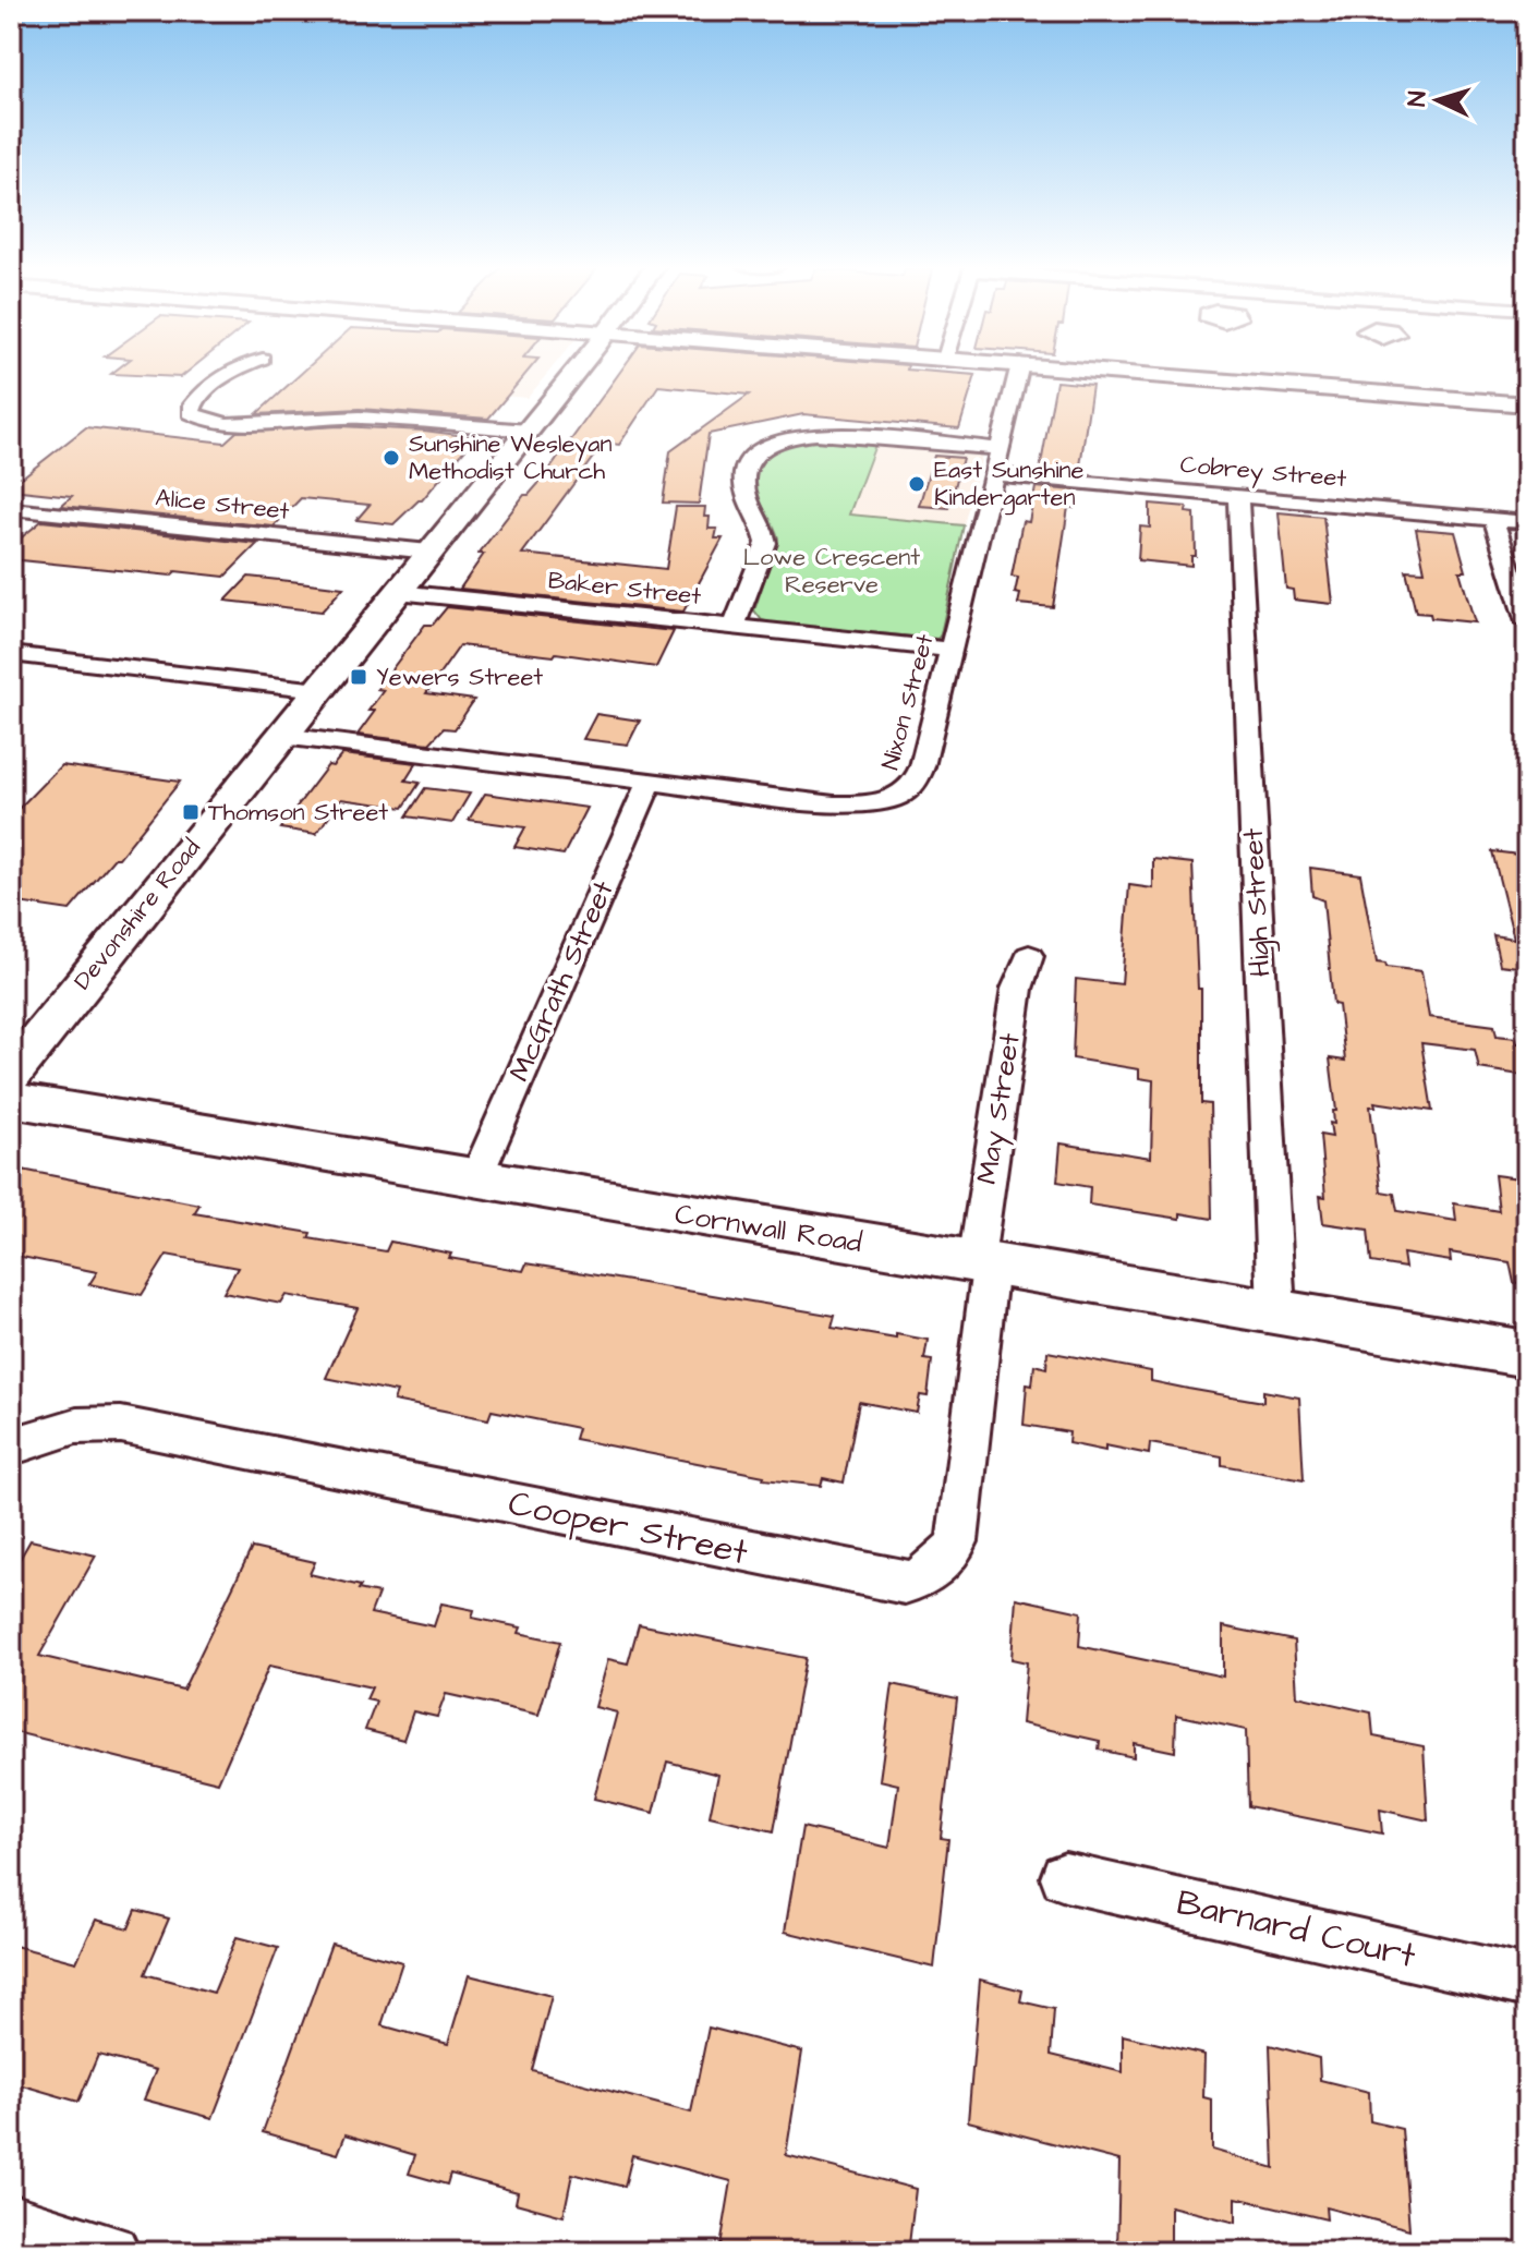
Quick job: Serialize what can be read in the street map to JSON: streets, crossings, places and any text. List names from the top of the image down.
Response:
{
  "streets": {
    "main road": ["Devonshire Road", "Cornwall Road"],
    "street": [
      "Cobrey Street",
      "Alice Street",
      "Baker Street",
      "Nixon Street",
      "High Street",
      "McGrath Street",
      "May Street",
      "Cooper Street",
      "Barnard Court"
    ]
  },
  "crossings": [
    ["Cobrey Street", "Nixon Street"],
    ["Cobrey Street", "High Street"],
    ["Alice Street", "Devonshire Road"],
    ["Baker Street", "Nixon Street"],
    ["Baker Street", "Devonshire Road"],
    ["Nixon Street", "McGrath Street"],
    ["High Street", "Cornwall Road"],
    ["McGrath Street", "Cornwall Road"],
    ["May Street", "Cornwall Road"],
    ["May Street", "Cooper Street"],
    ["Cornwall Road", "Cooper Street"]
  ],
  "parks": ["Lowe Crescent Reserve"],
  "places": {
    "other": ["Sunshine Wesleyan Methodist Church", "East Sunshine Kindergarten"],
    "transit": ["Yewers Street", "Thomson Street"]
  },
  "north": "left"
}
